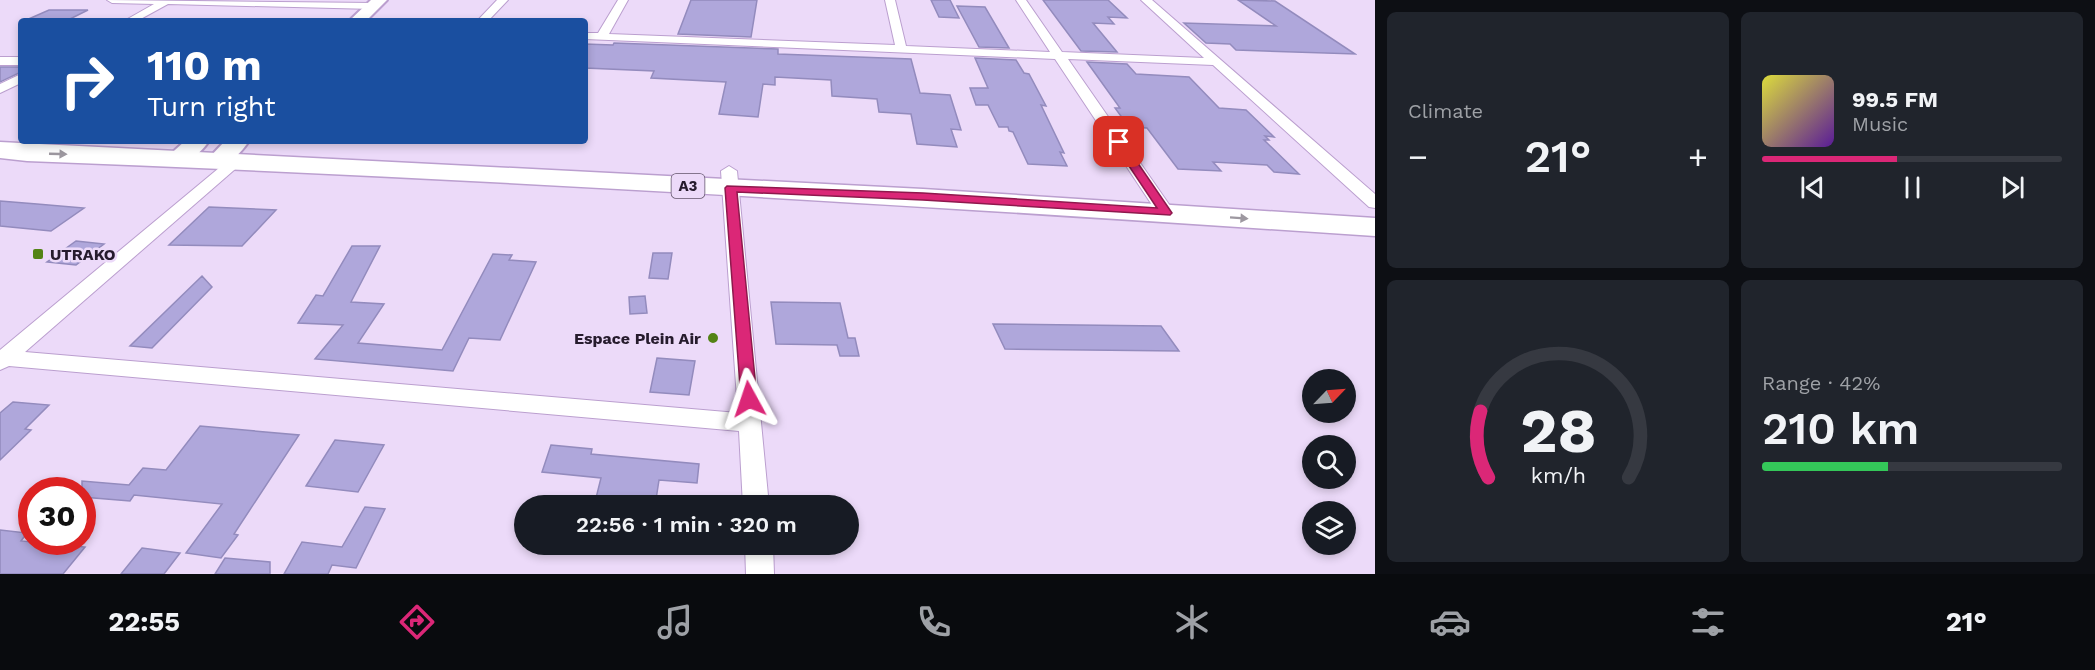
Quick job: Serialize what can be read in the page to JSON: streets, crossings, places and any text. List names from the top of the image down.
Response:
{
  "streets": {
    "highway": ["A3"]
  },
  "places": {
    "transit": ["UTRAKO"],
    "other": ["Espace Plein Air"]
  },
  "north": "top right",
  "page": {
    "tile": [
      "Climate",
      ["Range · 42%", "210 km"]
    ],
    "turn": ["110 m", "Turn right"],
    "song": ["99.5 FM", "Music"],
    "heat": ["−", "21°", "+"],
    "limit": "30",
    "trip": "22:56 · 1 min · 320 m",
    "tabs": ["22:55", "21°"],
    "gauge": ["28", "km/h"]
  }
}
